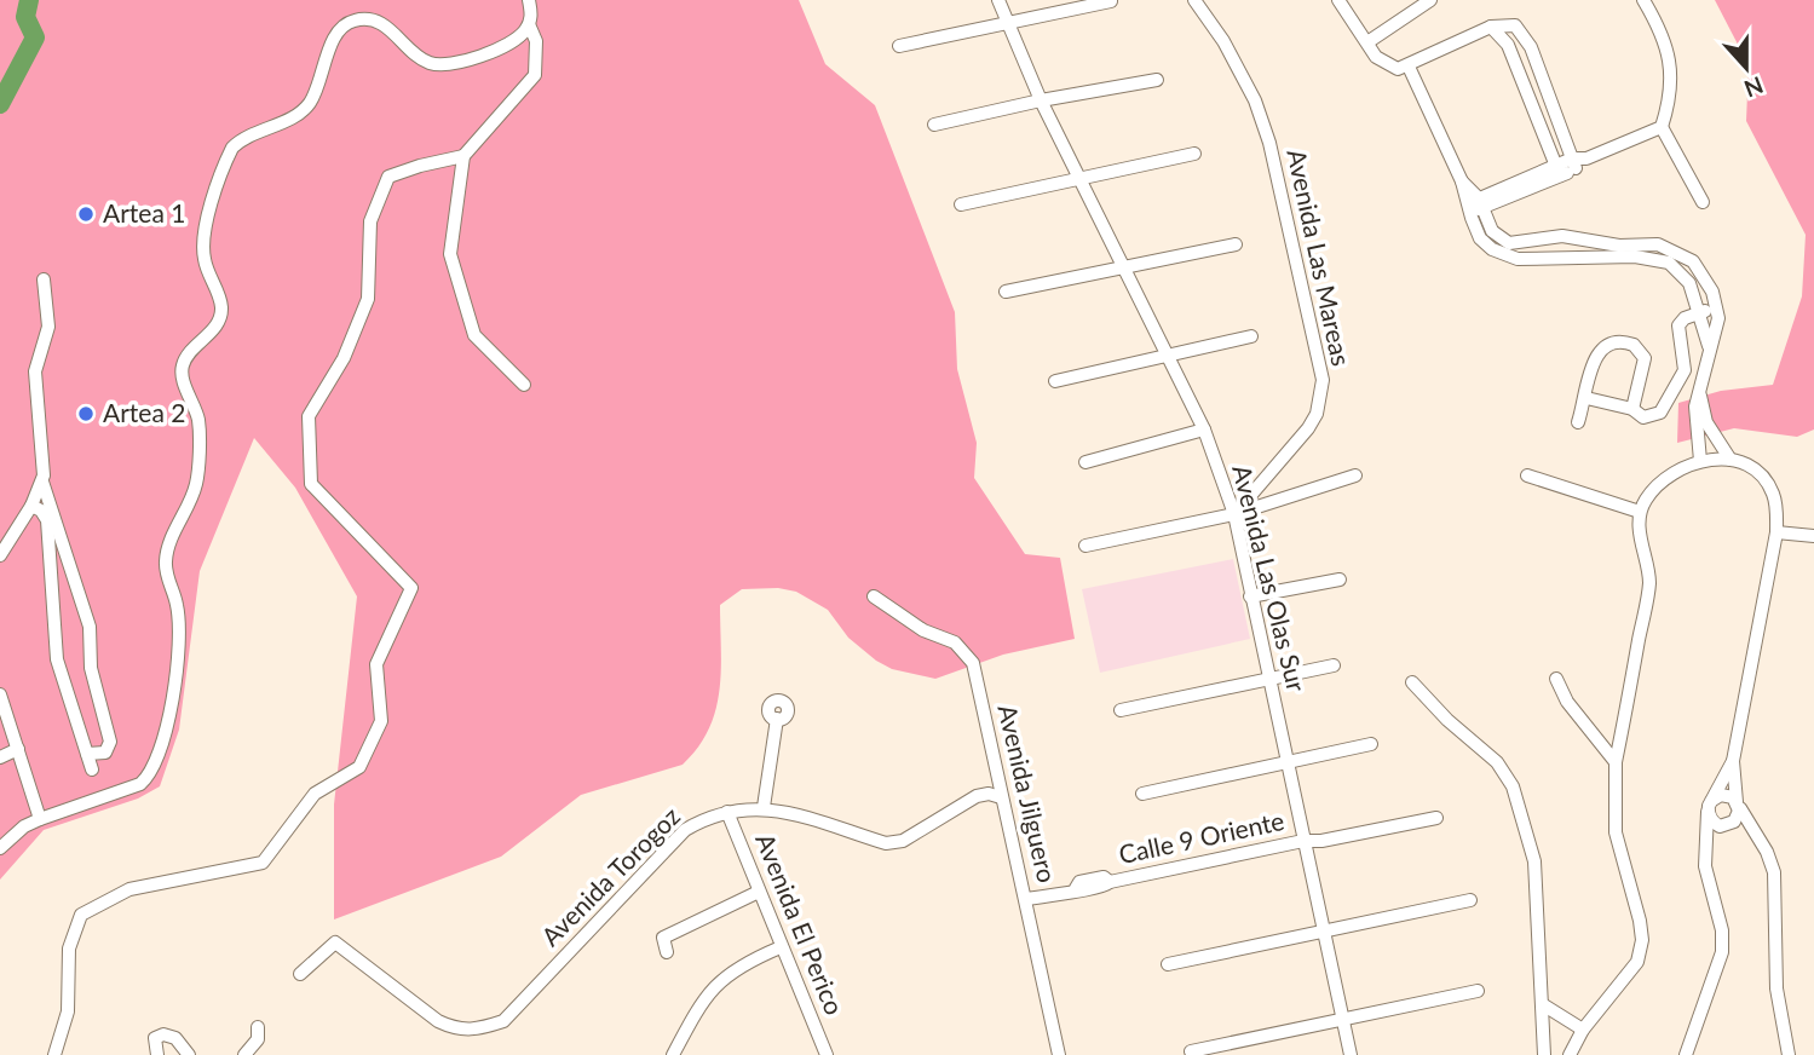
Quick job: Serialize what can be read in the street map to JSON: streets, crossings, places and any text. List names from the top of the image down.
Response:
{
  "streets": {
    "street": [
      "Avenida Las Mareas",
      "Avenida Las Olas Sur",
      "Avenida Jilguero",
      "Calle 9 Oriente",
      "Avenida Torogoz",
      "Avenida El Perico"
    ]
  },
  "crossings": [
    ["Avenida Las Mareas", "Avenida Las Olas Sur"],
    ["Avenida Las Olas Sur", "Calle 9 Oriente"],
    ["Avenida Jilguero", "Calle 9 Oriente"],
    ["Avenida Jilguero", "Avenida Torogoz"],
    ["Avenida Torogoz", "Avenida El Perico"]
  ],
  "places": ["Artea 1", "Artea 2"],
  "north": "bottom"
}
